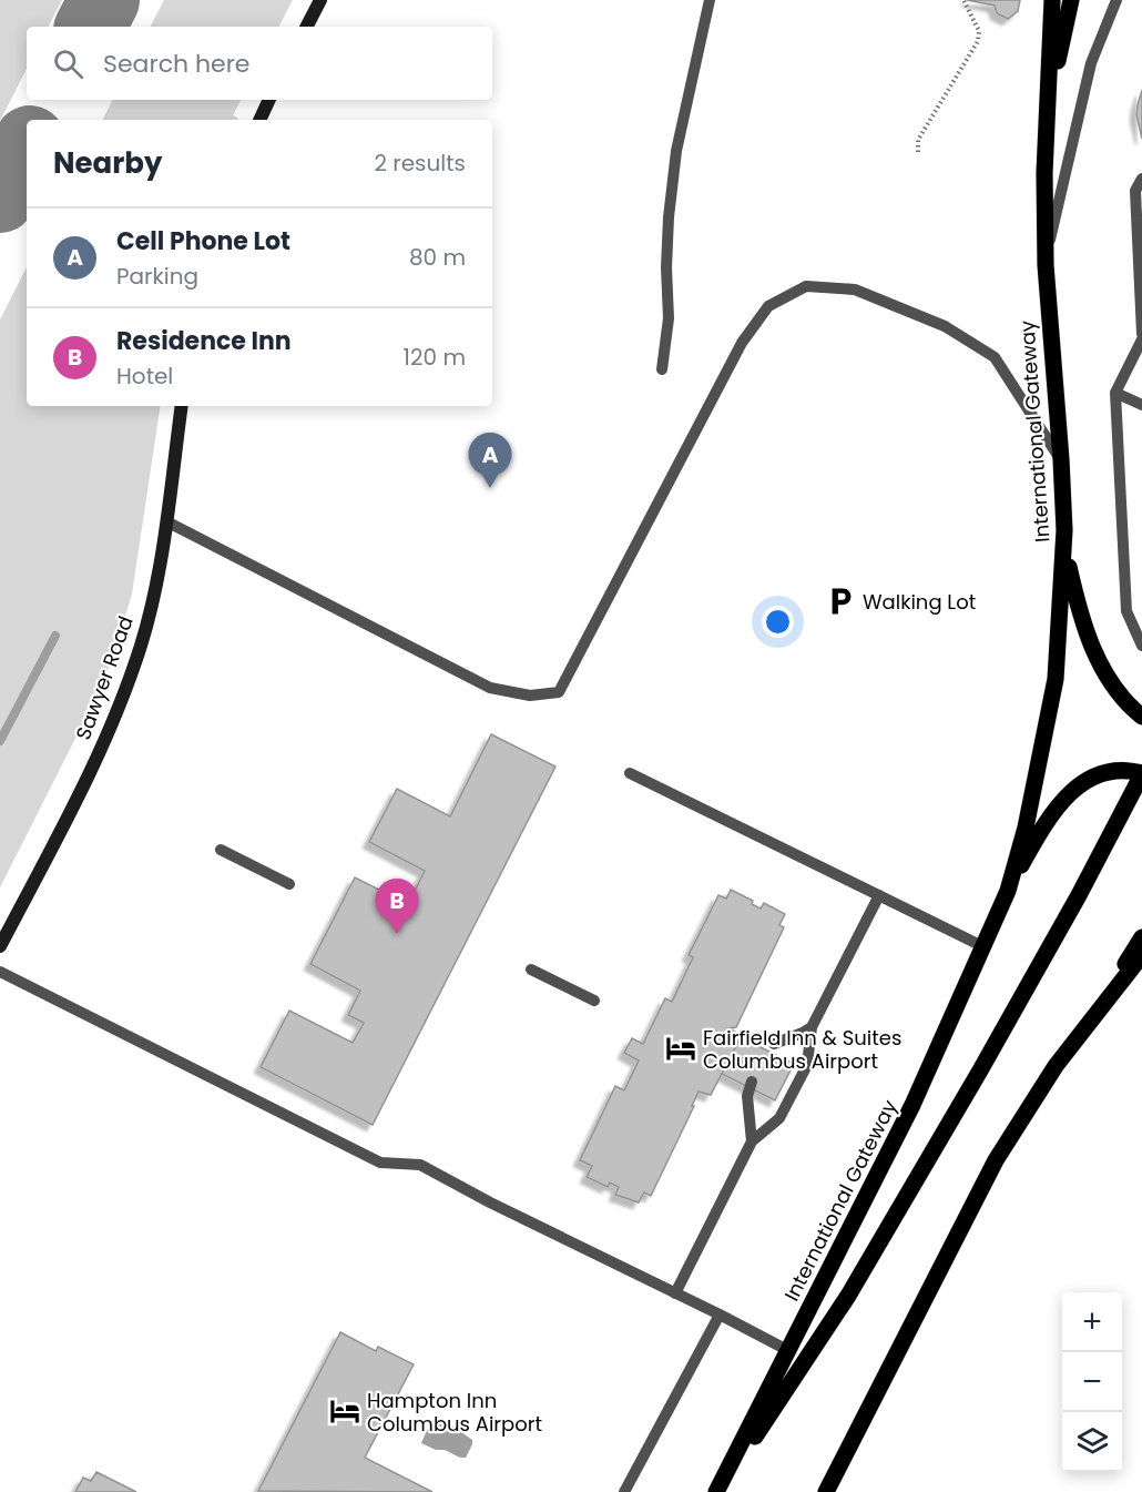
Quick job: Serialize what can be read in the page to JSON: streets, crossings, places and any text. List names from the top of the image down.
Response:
{
  "streets": {
    "main road": ["International Gateway"],
    "street": ["Sawyer Road"]
  },
  "places": {
    "parking": ["Walking Lot"],
    "hotel": ["Fairfield Inn & Suites Columbus Airport", "Hampton Inn Columbus Airport"]
  },
  "page": {
    "search": "Search here",
    "heading": ["Nearby", "2 results"],
    "list": [
      {
        "mark": "A",
        "name": "Cell Phone Lot",
        "note": "Parking",
        "value": "80 m"
      },
      {
        "mark": "B",
        "name": "Residence Inn",
        "note": "Hotel",
        "value": "120 m"
      }
    ],
    "pins": ["A", "B"],
    "map_buttons": ["+", "−"]
  }
}
